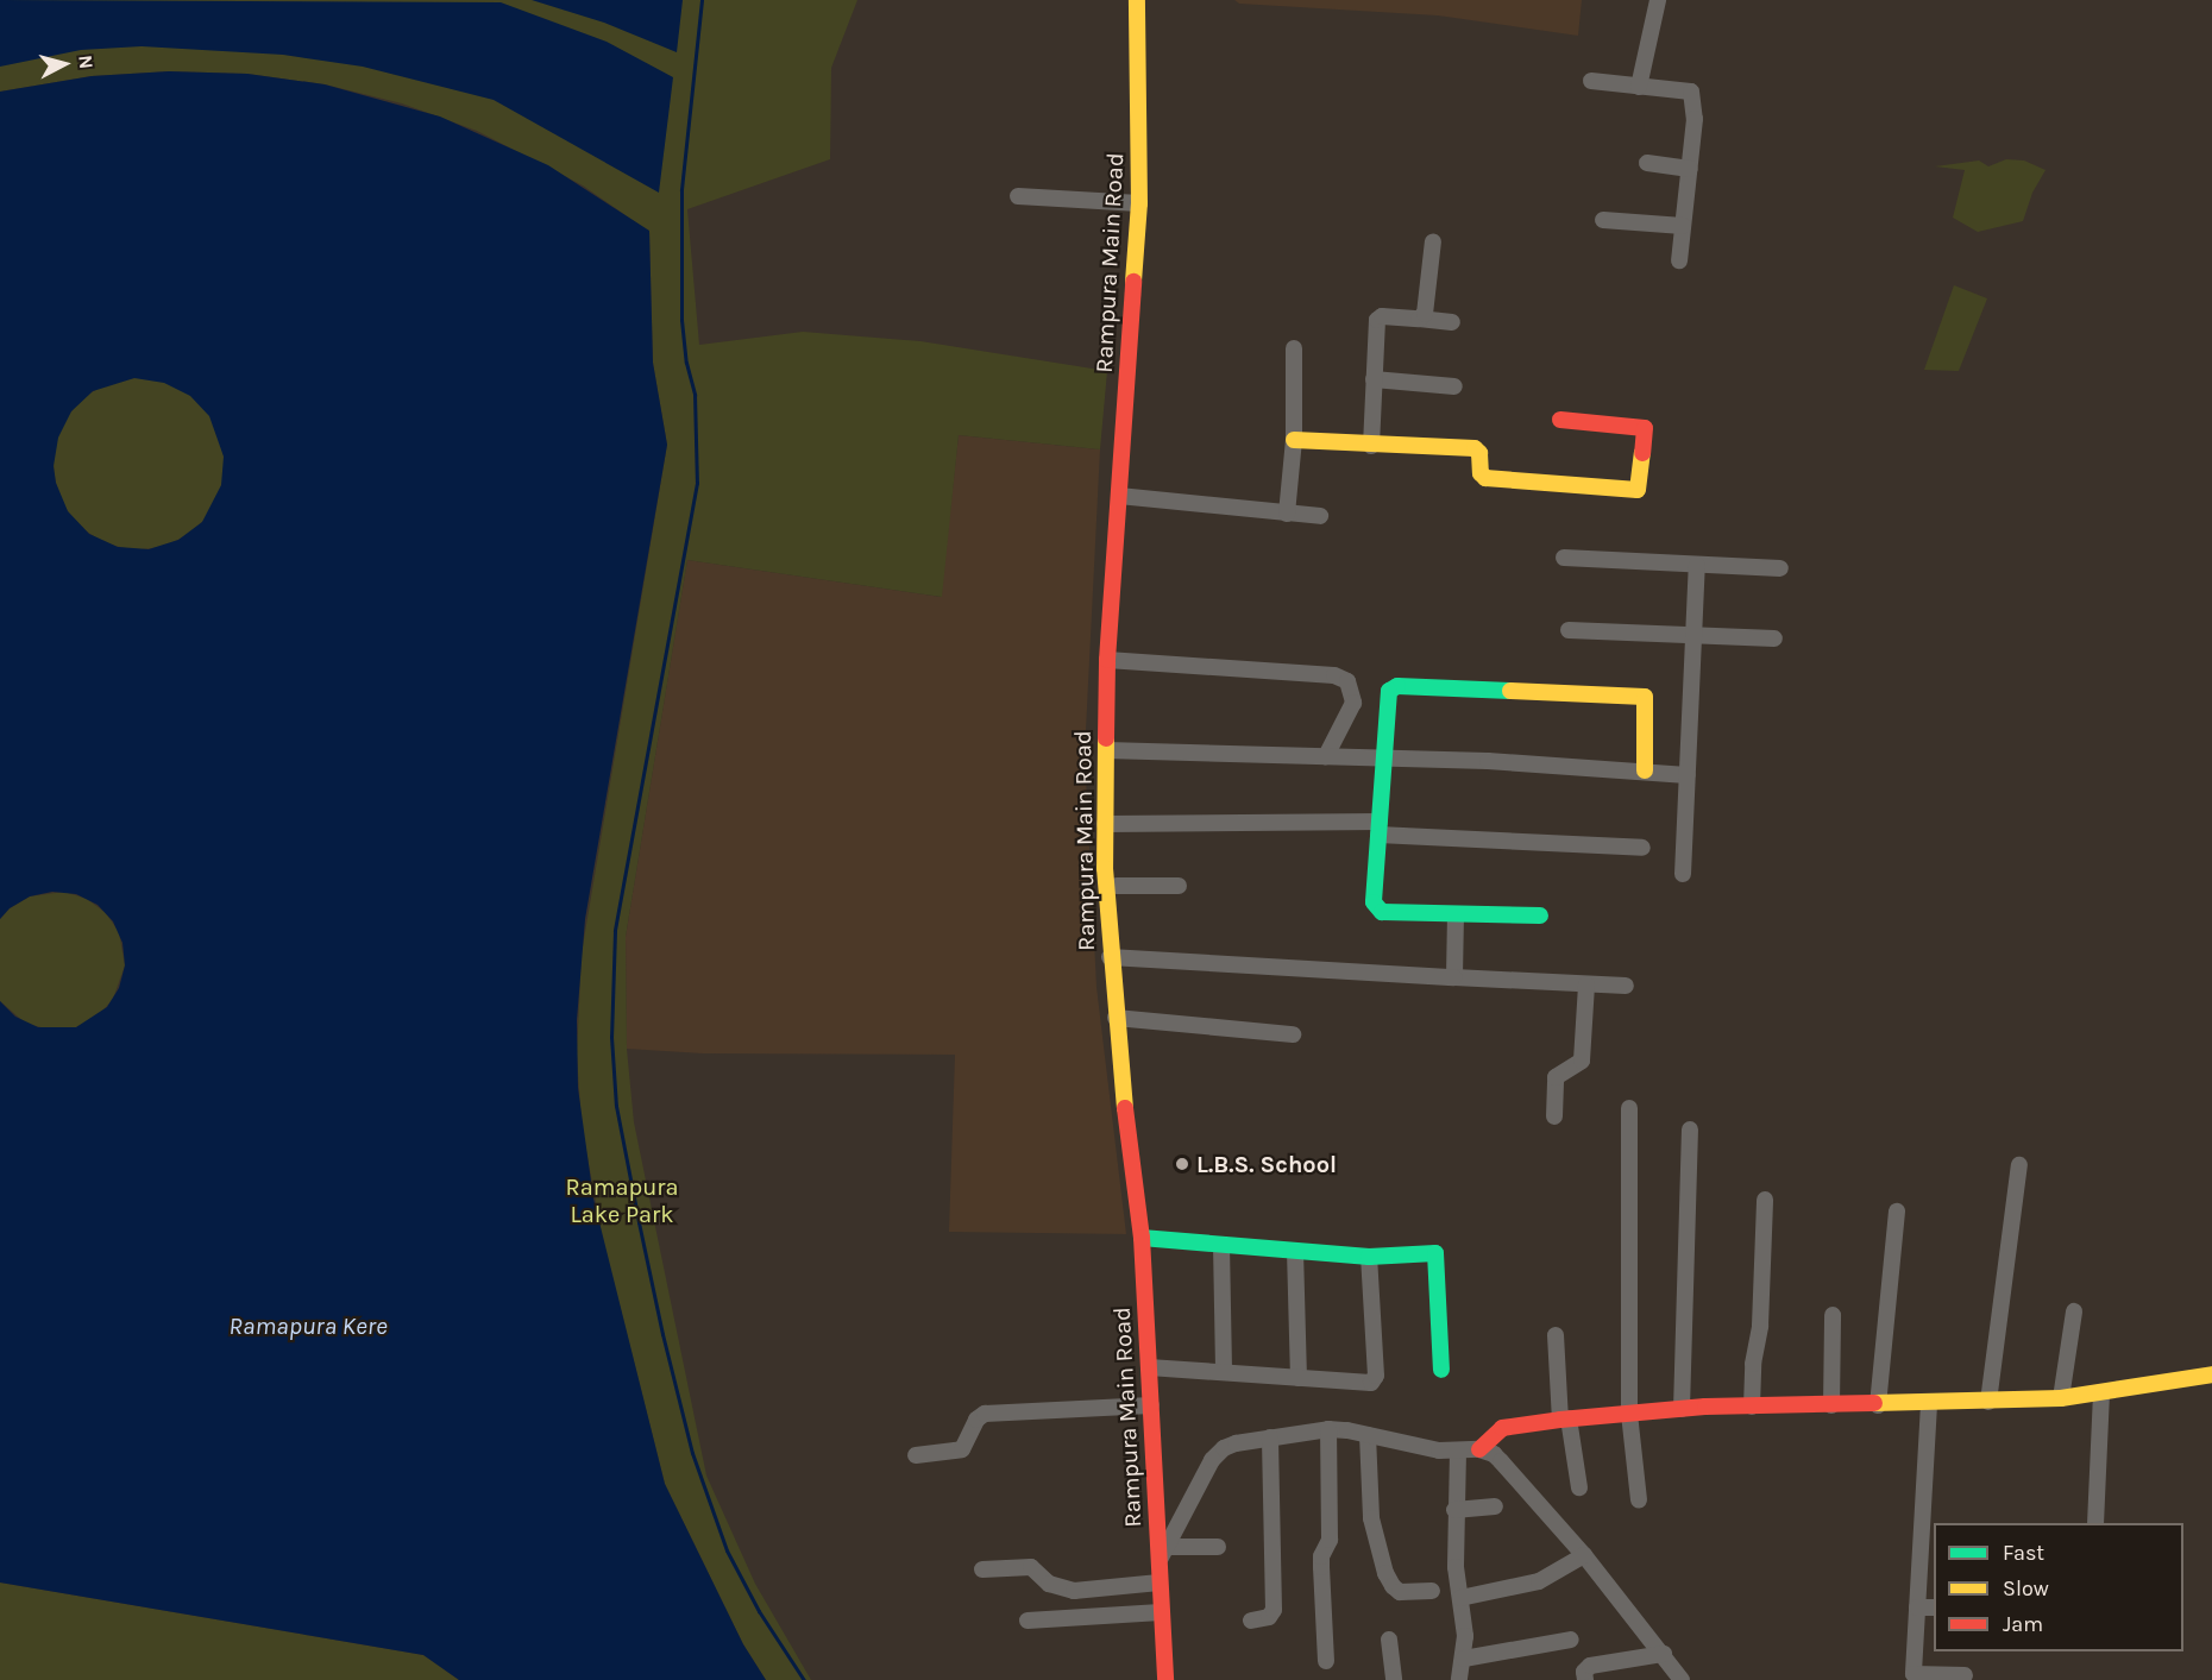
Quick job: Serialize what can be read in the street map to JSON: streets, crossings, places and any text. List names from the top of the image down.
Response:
{
  "streets": {
    "street": ["Rampura Main Road"]
  },
  "water": ["Ramapura Kere"],
  "parks": ["Ramapura Lake Park"],
  "places": ["L.B.S. School"],
  "legend": ["Fast", "Slow", "Jam"],
  "north": "right"
}
